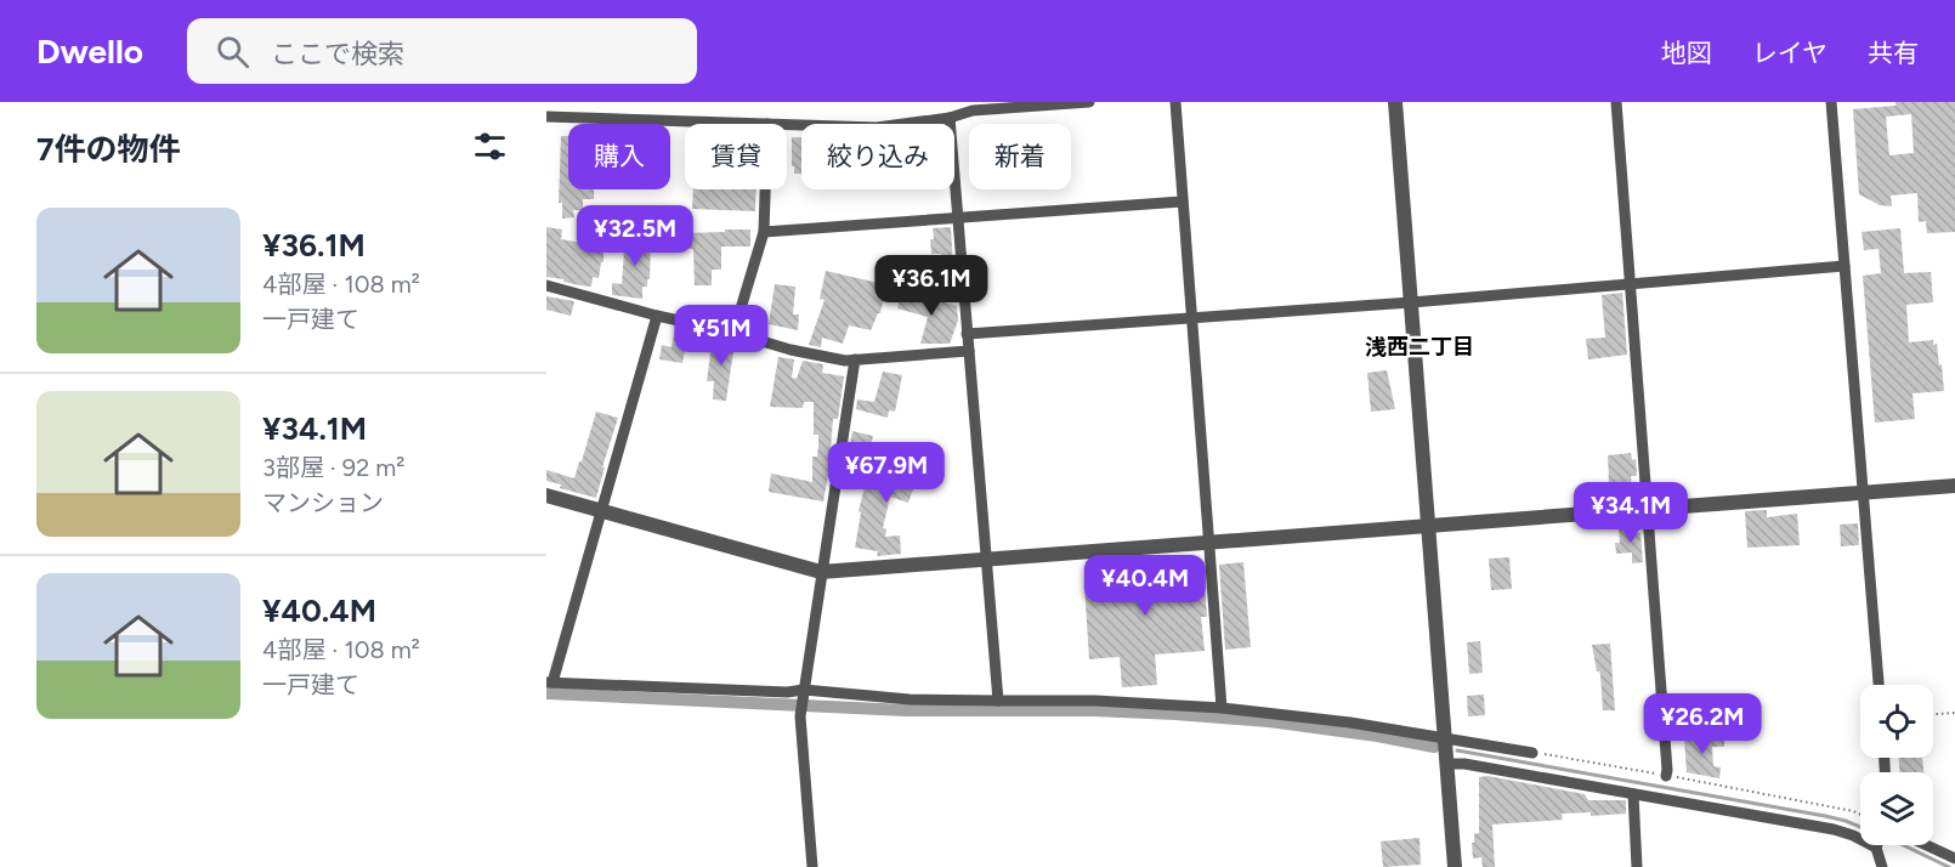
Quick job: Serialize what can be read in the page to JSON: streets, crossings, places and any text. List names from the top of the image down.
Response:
{
  "districts": ["浅西二丁目"],
  "page": {
    "header": "Dwello",
    "search": "ここで検索",
    "nav": ["地図", "レイヤ", "共有"],
    "heading": "7件の物件",
    "chip": [
      "購入",
      "賃貸",
      "絞り込み",
      "新着"
    ],
    "list": [
      {
        "name": "¥36.1M",
        "note": "4部屋 · 108 m² · 一戸建て"
      },
      {
        "name": "¥34.1M",
        "note": "3部屋 · 92 m² · マンション"
      },
      {
        "name": "¥40.4M",
        "note": "4部屋 · 108 m² · 一戸建て"
      }
    ],
    "price": [
      "¥32.5M",
      "¥36.1M",
      "¥51M",
      "¥67.9M",
      "¥34.1M",
      "¥40.4M",
      "¥26.2M"
    ]
  }
}
